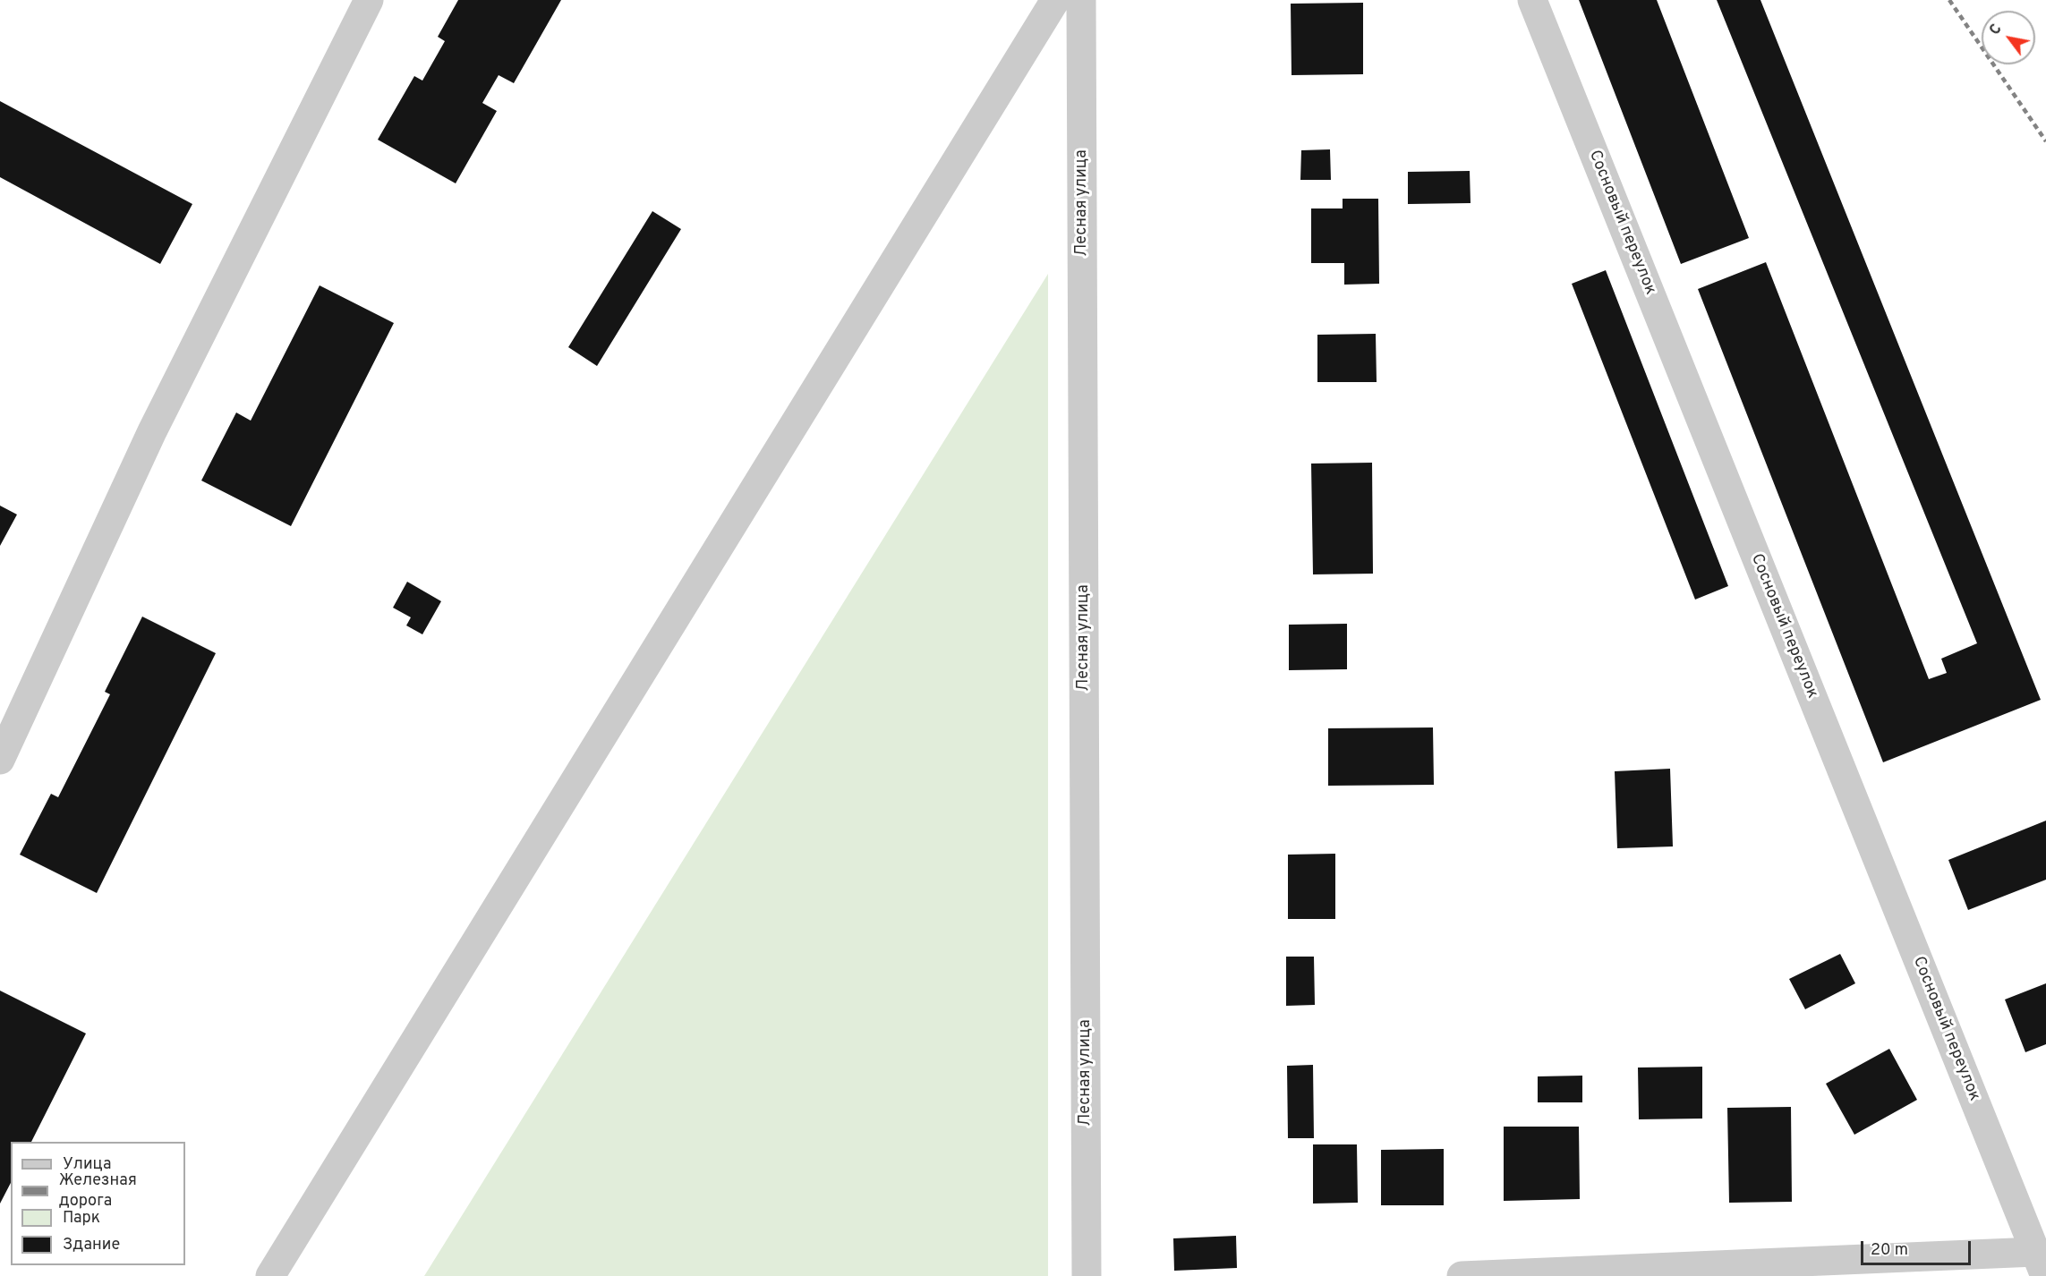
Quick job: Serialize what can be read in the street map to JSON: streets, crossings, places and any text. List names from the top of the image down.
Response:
{
  "streets": {
    "street": ["Лесная улица", "Сосновый переулок"]
  },
  "legend": [
    "Улица",
    "Железная дорога",
    "Парк",
    "Здание"
  ],
  "scale_bar": "20 m",
  "north": "top left"
}
